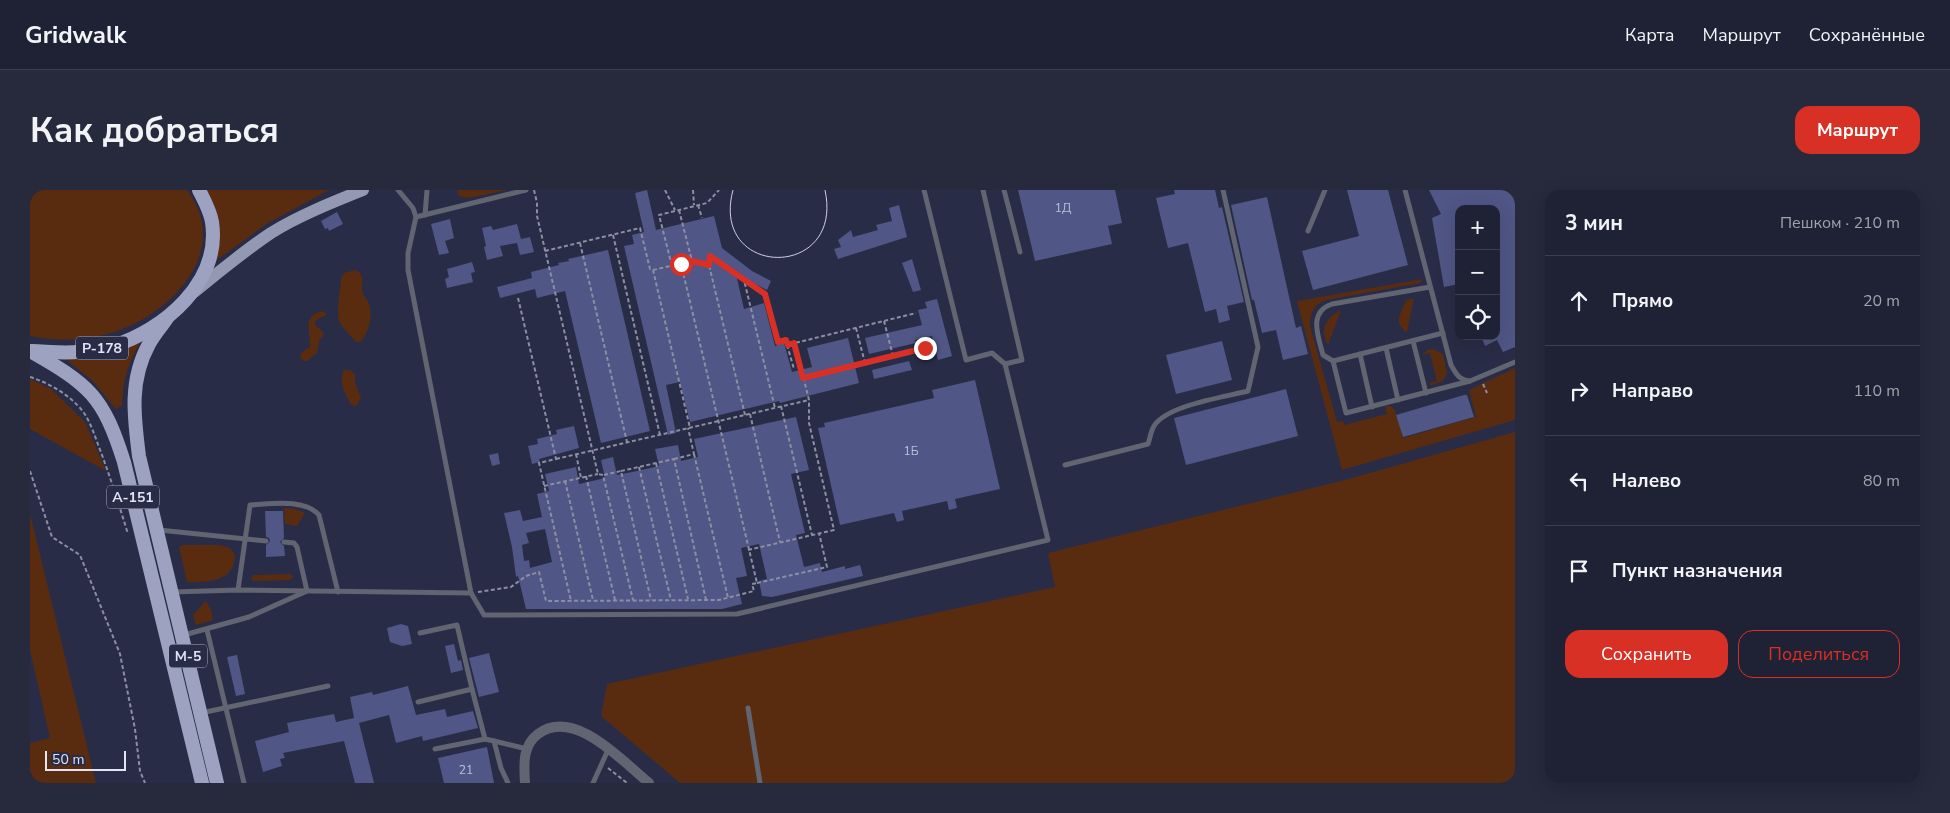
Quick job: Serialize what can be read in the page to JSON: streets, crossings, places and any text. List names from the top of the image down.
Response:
{
  "streets": {
    "highway": ["Р-178", "А-151", "М-5"]
  },
  "crossings": [
    ["Р-178", "А-151"],
    ["А-151", "М-5"]
  ],
  "house_numbers": ["1Д", "1Б", "21"],
  "scale_bar": "50 m",
  "page": {
    "header": "Gridwalk",
    "nav": ["Карта", "Маршрут", "Сохранённые"],
    "buttons": [
      "Маршрут",
      ["Сохранить", "Поделиться"]
    ],
    "title": "Как добраться",
    "heading": ["3 мин", "Пешком · 210 m"],
    "map_buttons": ["+", "−"],
    "list": [
      ["Прямо", "20 m"],
      ["Направо", "110 m"],
      ["Налево", "80 m"],
      "Пункт назначения"
    ],
    "scale": "50 m"
  }
}
